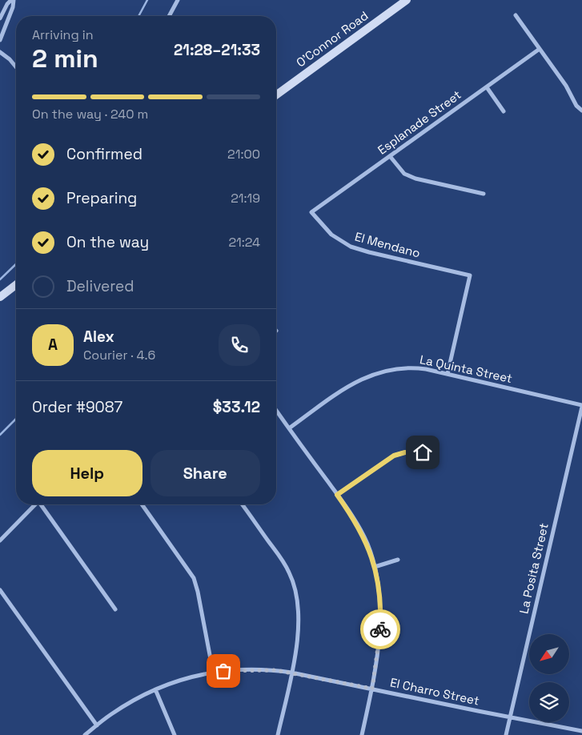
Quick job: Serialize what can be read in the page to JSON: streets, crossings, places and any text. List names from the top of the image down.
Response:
{
  "streets": {
    "main road": ["O'Connor Road"],
    "street": [
      "Esplanade Street",
      "El Mendano",
      "La Quinta Street",
      "La Posita Street",
      "El Charro Street"
    ]
  },
  "crossings": [
    ["Esplanade Street", "El Mendano"],
    ["El Mendano", "La Quinta Street"],
    ["La Quinta Street", "La Posita Street"],
    ["La Posita Street", "El Charro Street"]
  ],
  "north": "bottom left",
  "page": {
    "heading": ["2 min", "Arriving in", "21:28–21:33"],
    "panel": [
      "Alex",
      "Courier · 4.6",
      "Order #9087",
      "$33.12"
    ],
    "bar": "On the way · 240 m",
    "list": [
      ["Confirmed", "21:00"],
      ["Preparing", "21:19"],
      ["On the way", "21:24"],
      "Delivered"
    ],
    "round": "A",
    "buttons": ["Help", "Share"]
  }
}
